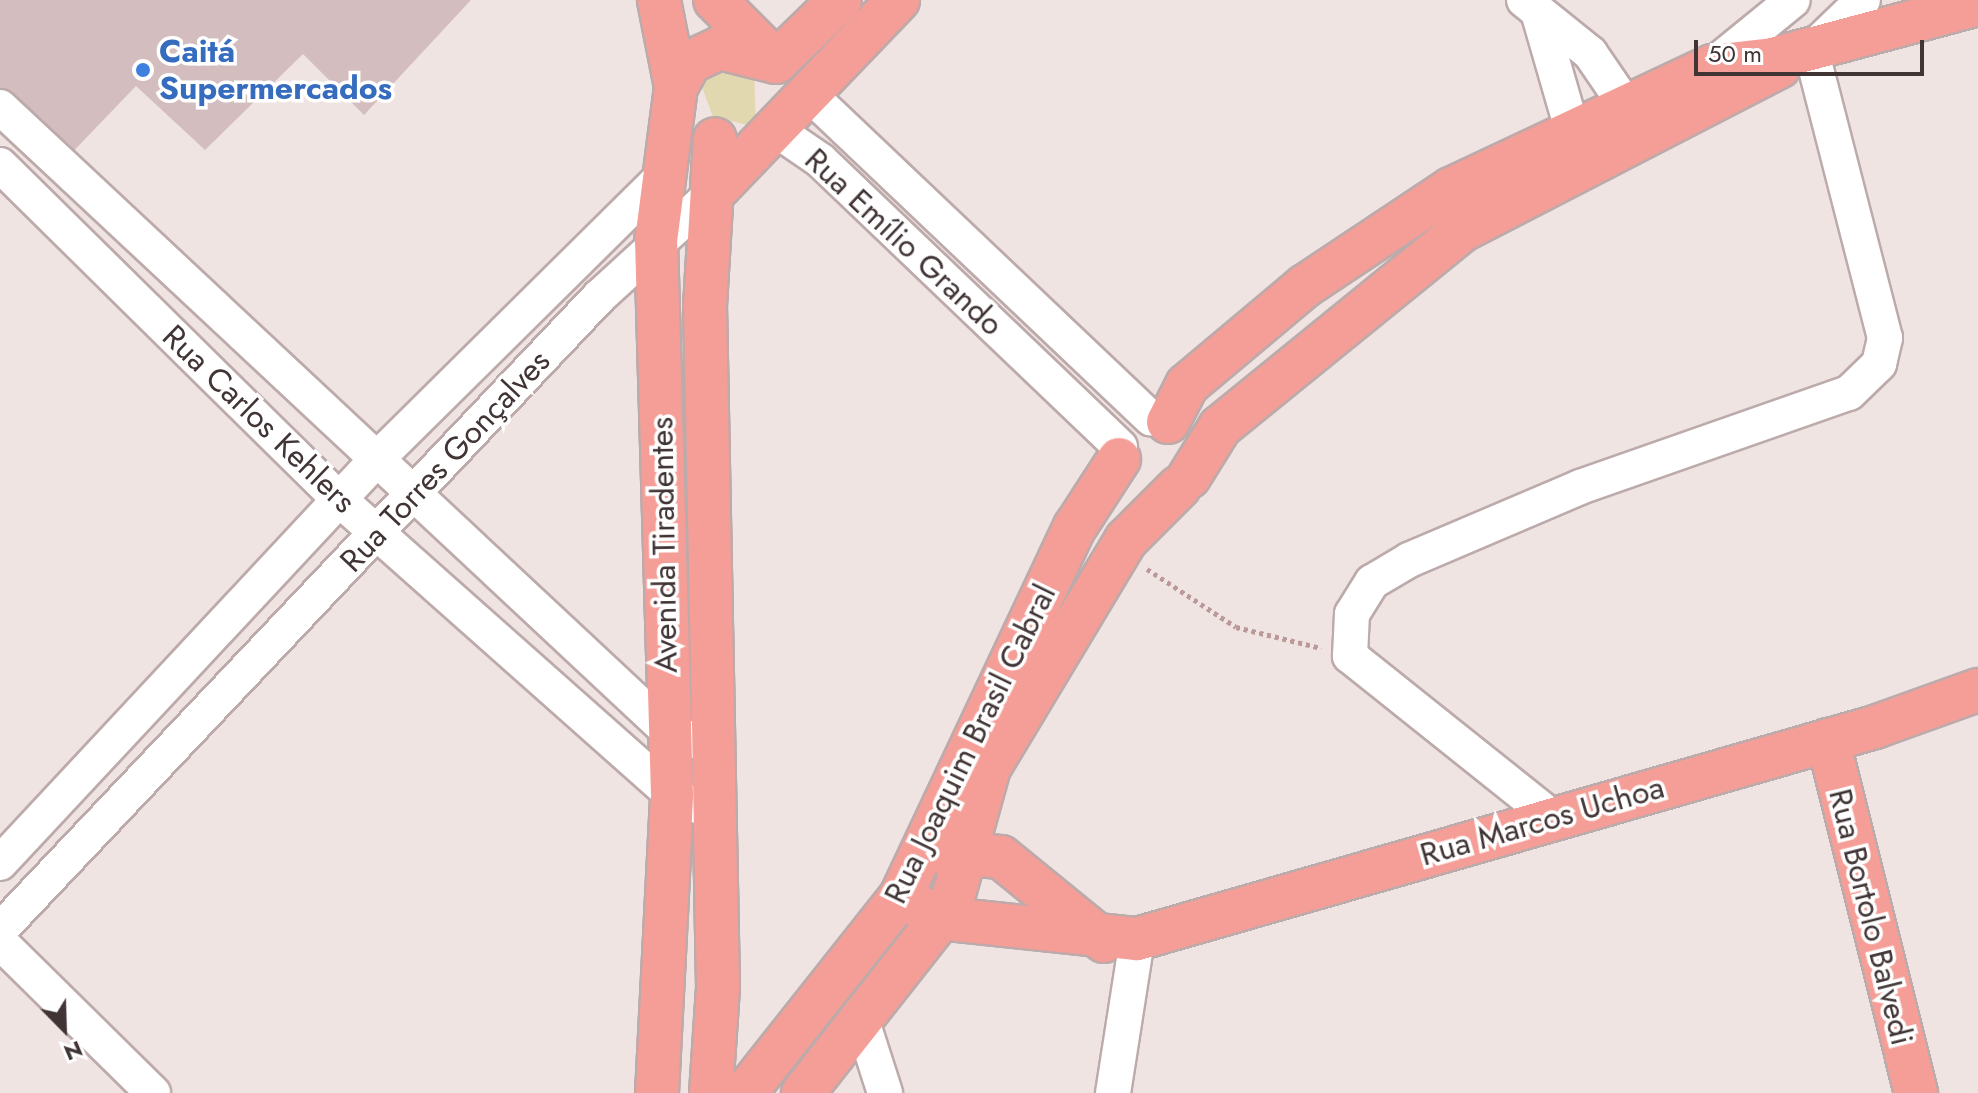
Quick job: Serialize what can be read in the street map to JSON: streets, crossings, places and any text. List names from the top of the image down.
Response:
{
  "streets": {
    "main road": [
      "Rua Emílio Grando",
      "Rua Torres Gonçalves",
      "Avenida Tiradentes",
      "Rua Joaquim Brasil Cabral",
      "Rua Marcos Uchoa",
      "Rua Bortolo Balvedi"
    ],
    "street": ["Rua Carlos Kehlers"]
  },
  "crossings": [
    ["Rua Emílio Grando", "Rua Torres Gonçalves"],
    ["Rua Emílio Grando", "Avenida Tiradentes"],
    ["Rua Emílio Grando", "Rua Joaquim Brasil Cabral"],
    ["Rua Carlos Kehlers", "Rua Torres Gonçalves"],
    ["Rua Carlos Kehlers", "Avenida Tiradentes"],
    ["Rua Torres Gonçalves", "Avenida Tiradentes"],
    ["Rua Joaquim Brasil Cabral", "Rua Marcos Uchoa"],
    ["Rua Marcos Uchoa", "Rua Bortolo Balvedi"]
  ],
  "places": ["Caitá Supermercados"],
  "scale_bar": "50 m",
  "north": "bottom right"
}
